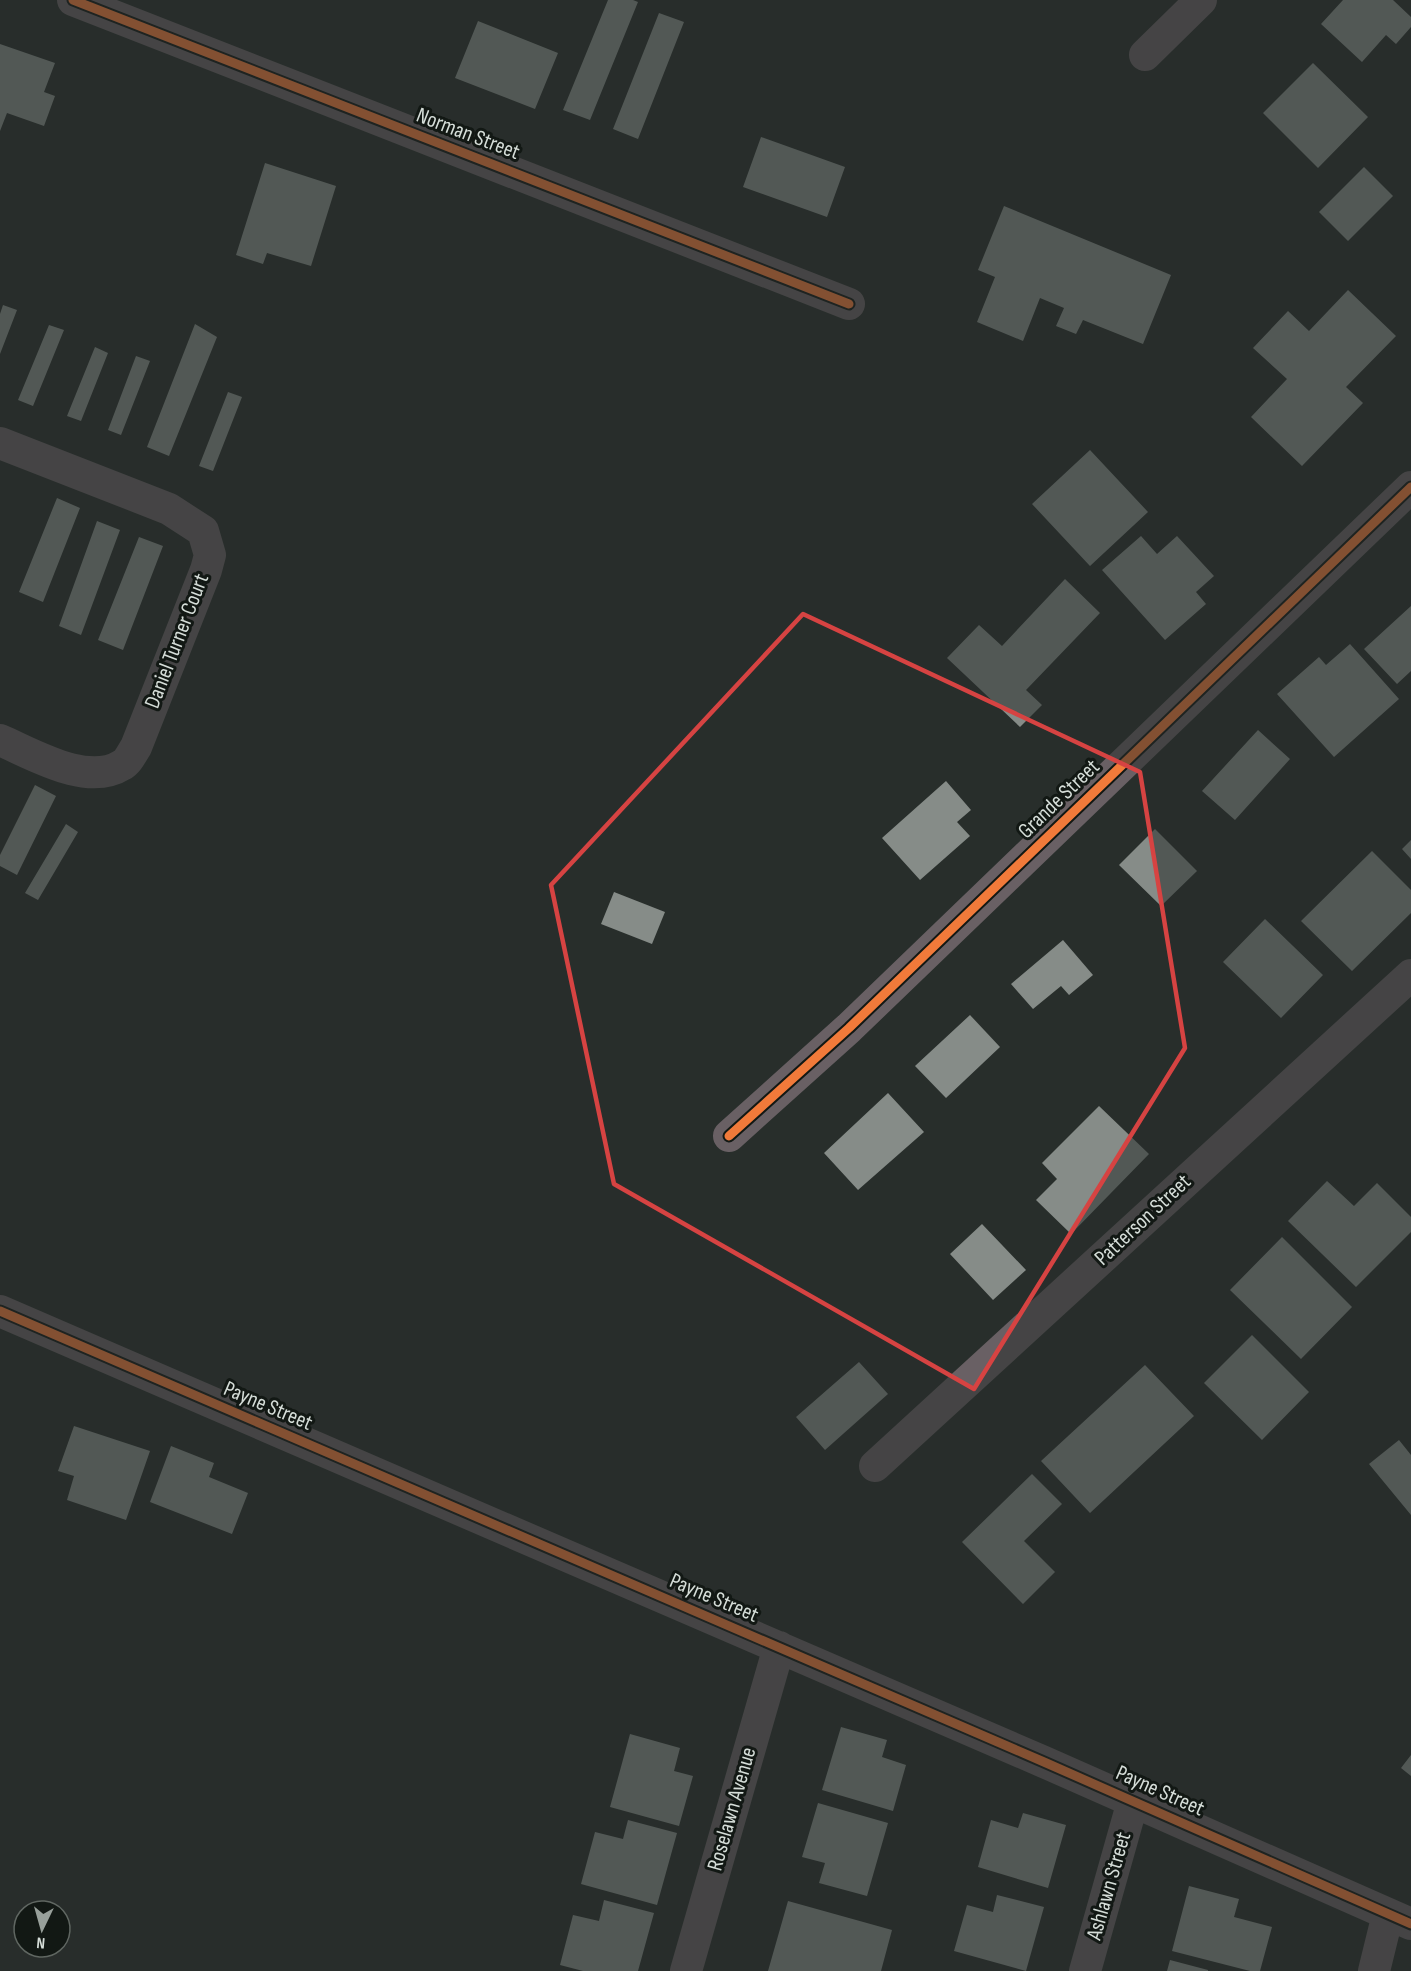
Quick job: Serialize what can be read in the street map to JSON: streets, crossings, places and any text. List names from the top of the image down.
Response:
{
  "streets": {
    "street": [
      "Norman Street",
      "Daniel Turner Court",
      "Grande Street",
      "Patterson Street",
      "Payne Street",
      "Roselawn Avenue",
      "Ashlawn Street"
    ]
  },
  "crossings": [
    ["Payne Street", "Roselawn Avenue"],
    ["Payne Street", "Ashlawn Street"]
  ],
  "north": "bottom"
}
